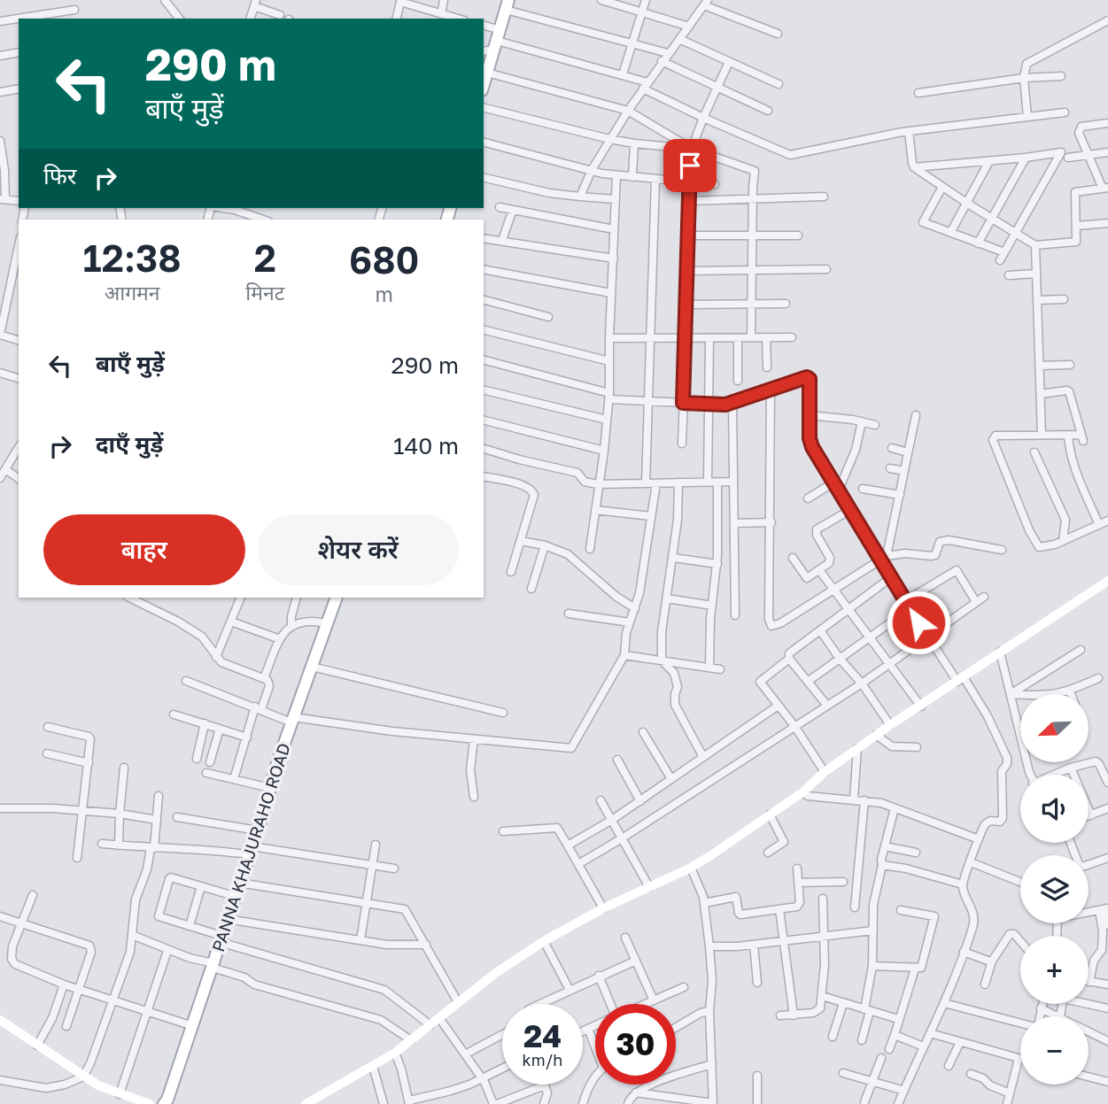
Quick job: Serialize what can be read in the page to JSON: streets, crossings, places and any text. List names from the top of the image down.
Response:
{
  "streets": {
    "main road": ["PANNA KHAJURAHO ROAD"]
  },
  "north": "bottom left",
  "page": {
    "turn": ["290 m", "बाएँ मुड़ें"],
    "then": "फिर",
    "eta": [
      "12:38",
      "आगमन",
      "2",
      "मिनट",
      "680",
      "m"
    ],
    "list": [
      {
        "name": "बाएँ मुड़ें",
        "value": "290 m"
      },
      {
        "name": "दाएँ मुड़ें",
        "value": "140 m"
      }
    ],
    "buttons": ["बाहर", "शेयर करें"],
    "map_buttons": ["+", "−"],
    "speed": "24 km/h",
    "limit": "30"
  }
}
